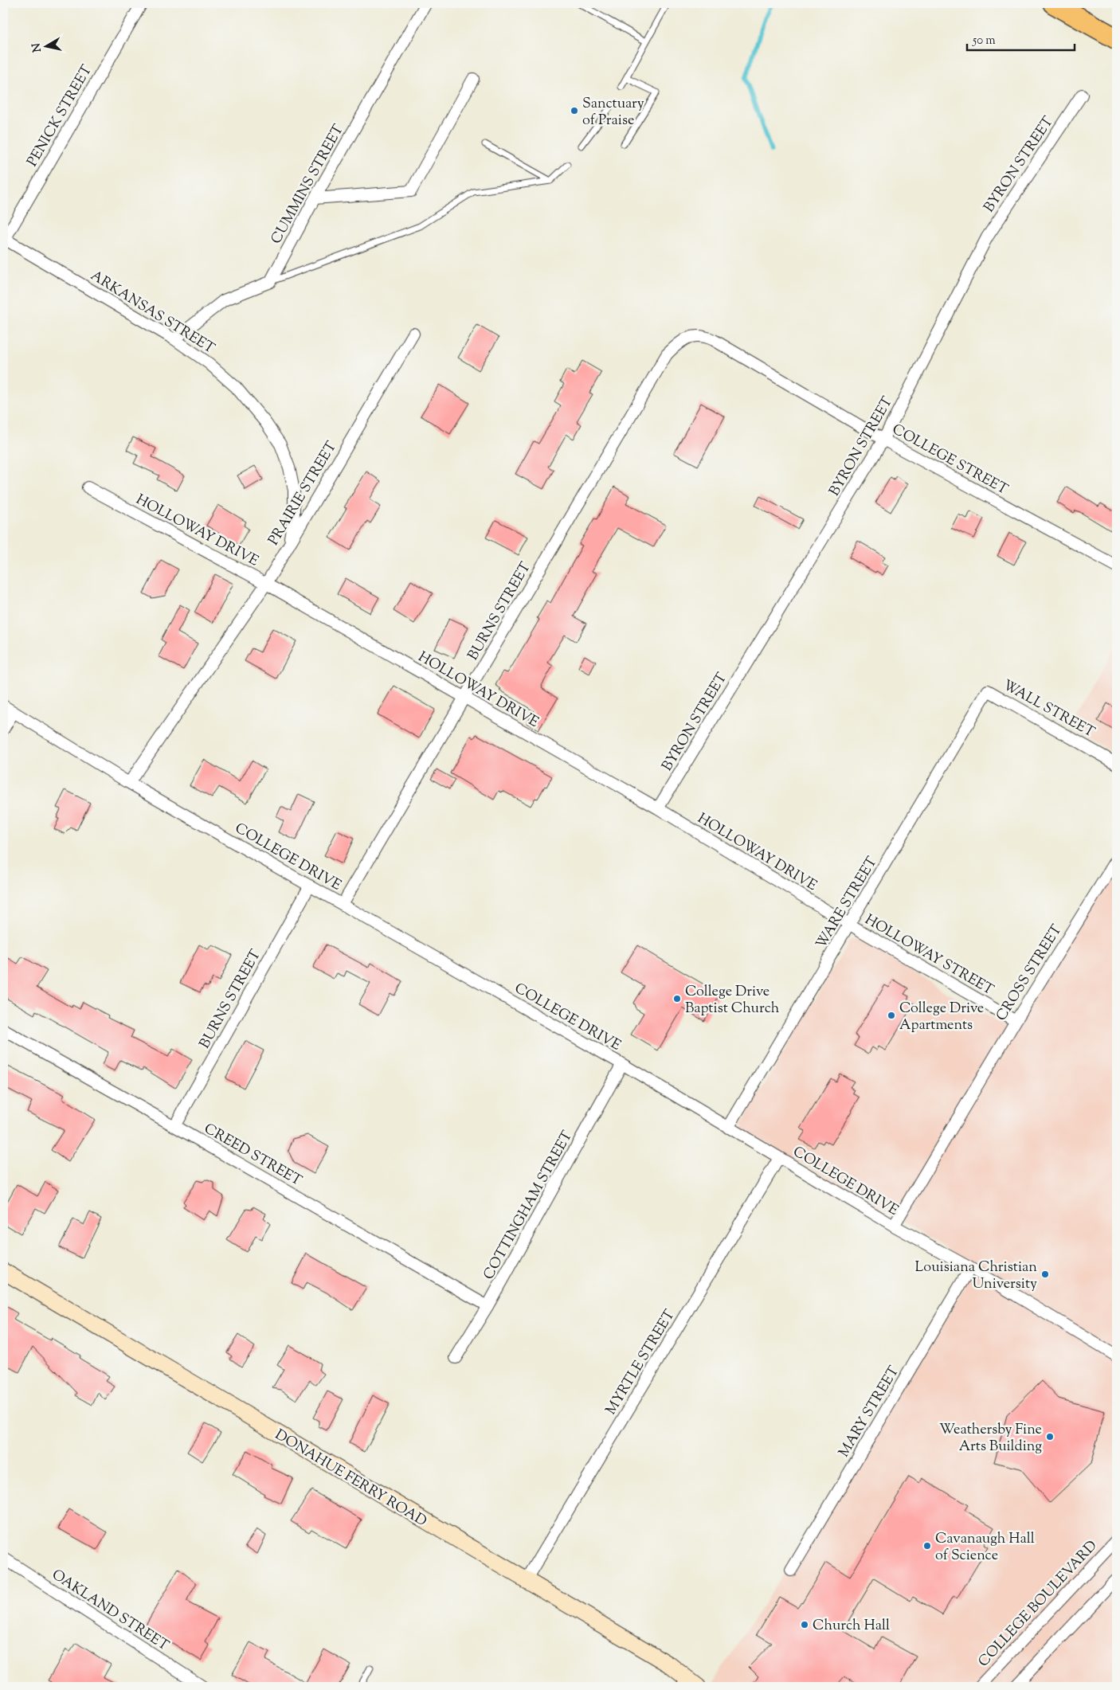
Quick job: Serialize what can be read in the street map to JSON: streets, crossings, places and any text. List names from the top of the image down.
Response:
{
  "streets": {
    "main road": ["DONAHUE FERRY ROAD"],
    "street": [
      "PENICK STREET",
      "BYRON STREET",
      "CUMMINS STREET",
      "ARKANSAS STREET",
      "COLLEGE STREET",
      "PRAIRIE STREET",
      "HOLLOWAY DRIVE",
      "BURNS STREET",
      "WALL STREET",
      "COLLEGE DRIVE",
      "WARE STREET",
      "HOLLOWAY STREET",
      "CROSS STREET",
      "CREED STREET",
      "COTTINGHAM STREET",
      "MYRTLE STREET",
      "MARY STREET",
      "COLLEGE BOULEVARD",
      "OAKLAND STREET"
    ]
  },
  "crossings": [
    ["PENICK STREET", "ARKANSAS STREET"],
    ["BYRON STREET", "COLLEGE STREET"],
    ["BYRON STREET", "HOLLOWAY DRIVE"],
    ["ARKANSAS STREET", "PRAIRIE STREET"],
    ["COLLEGE STREET", "BURNS STREET"],
    ["PRAIRIE STREET", "HOLLOWAY DRIVE"],
    ["PRAIRIE STREET", "COLLEGE DRIVE"],
    ["HOLLOWAY DRIVE", "BURNS STREET"],
    ["HOLLOWAY DRIVE", "WARE STREET"],
    ["HOLLOWAY DRIVE", "HOLLOWAY STREET"],
    ["BURNS STREET", "COLLEGE DRIVE"],
    ["BURNS STREET", "CREED STREET"],
    ["WALL STREET", "WARE STREET"],
    ["COLLEGE DRIVE", "WARE STREET"],
    ["COLLEGE DRIVE", "CROSS STREET"],
    ["COLLEGE DRIVE", "COTTINGHAM STREET"],
    ["COLLEGE DRIVE", "MYRTLE STREET"],
    ["COLLEGE DRIVE", "MARY STREET"],
    ["WARE STREET", "HOLLOWAY STREET"],
    ["HOLLOWAY STREET", "CROSS STREET"],
    ["CREED STREET", "COTTINGHAM STREET"],
    ["MYRTLE STREET", "DONAHUE FERRY ROAD"]
  ],
  "places": [
    "Sanctuary of Praise",
    "College Drive Baptist Church",
    "College Drive Apartments",
    "Louisiana Christian University",
    "Weathersby Fine Arts Building",
    "Cavanaugh Hall of Science",
    "Church Hall"
  ],
  "scale_bar": "50 m",
  "north": "left"
}
